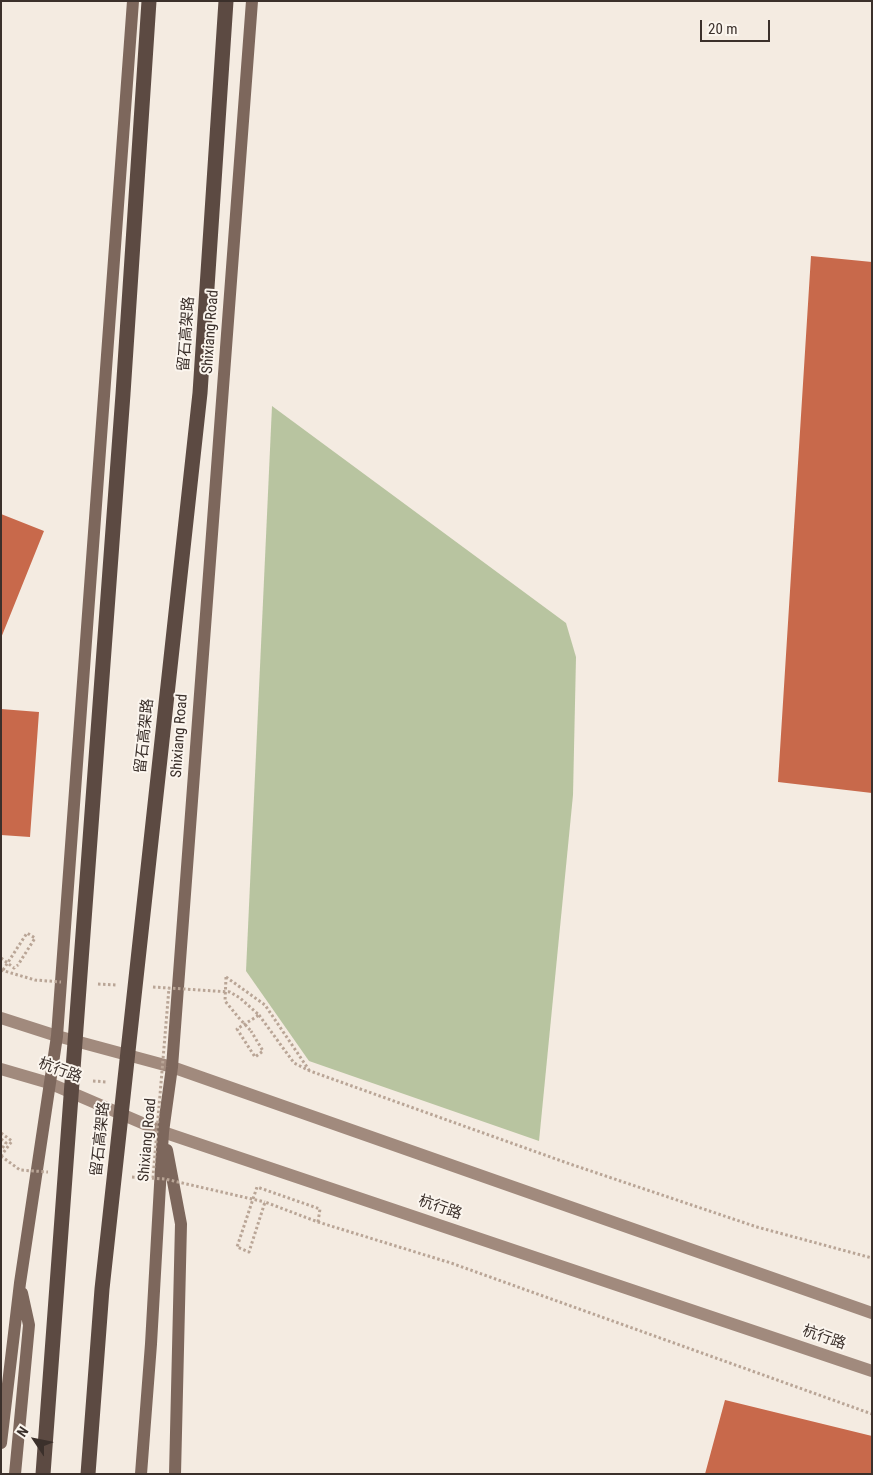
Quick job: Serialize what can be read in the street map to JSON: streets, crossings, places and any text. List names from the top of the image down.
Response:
{
  "streets": {
    "highway": ["留石高架路"],
    "main road": ["Shixiang Road", "杭行路"]
  },
  "crossings": [
    ["Shixiang Road", "杭行路"]
  ],
  "scale_bar": "20 m",
  "north": "top left"
}
